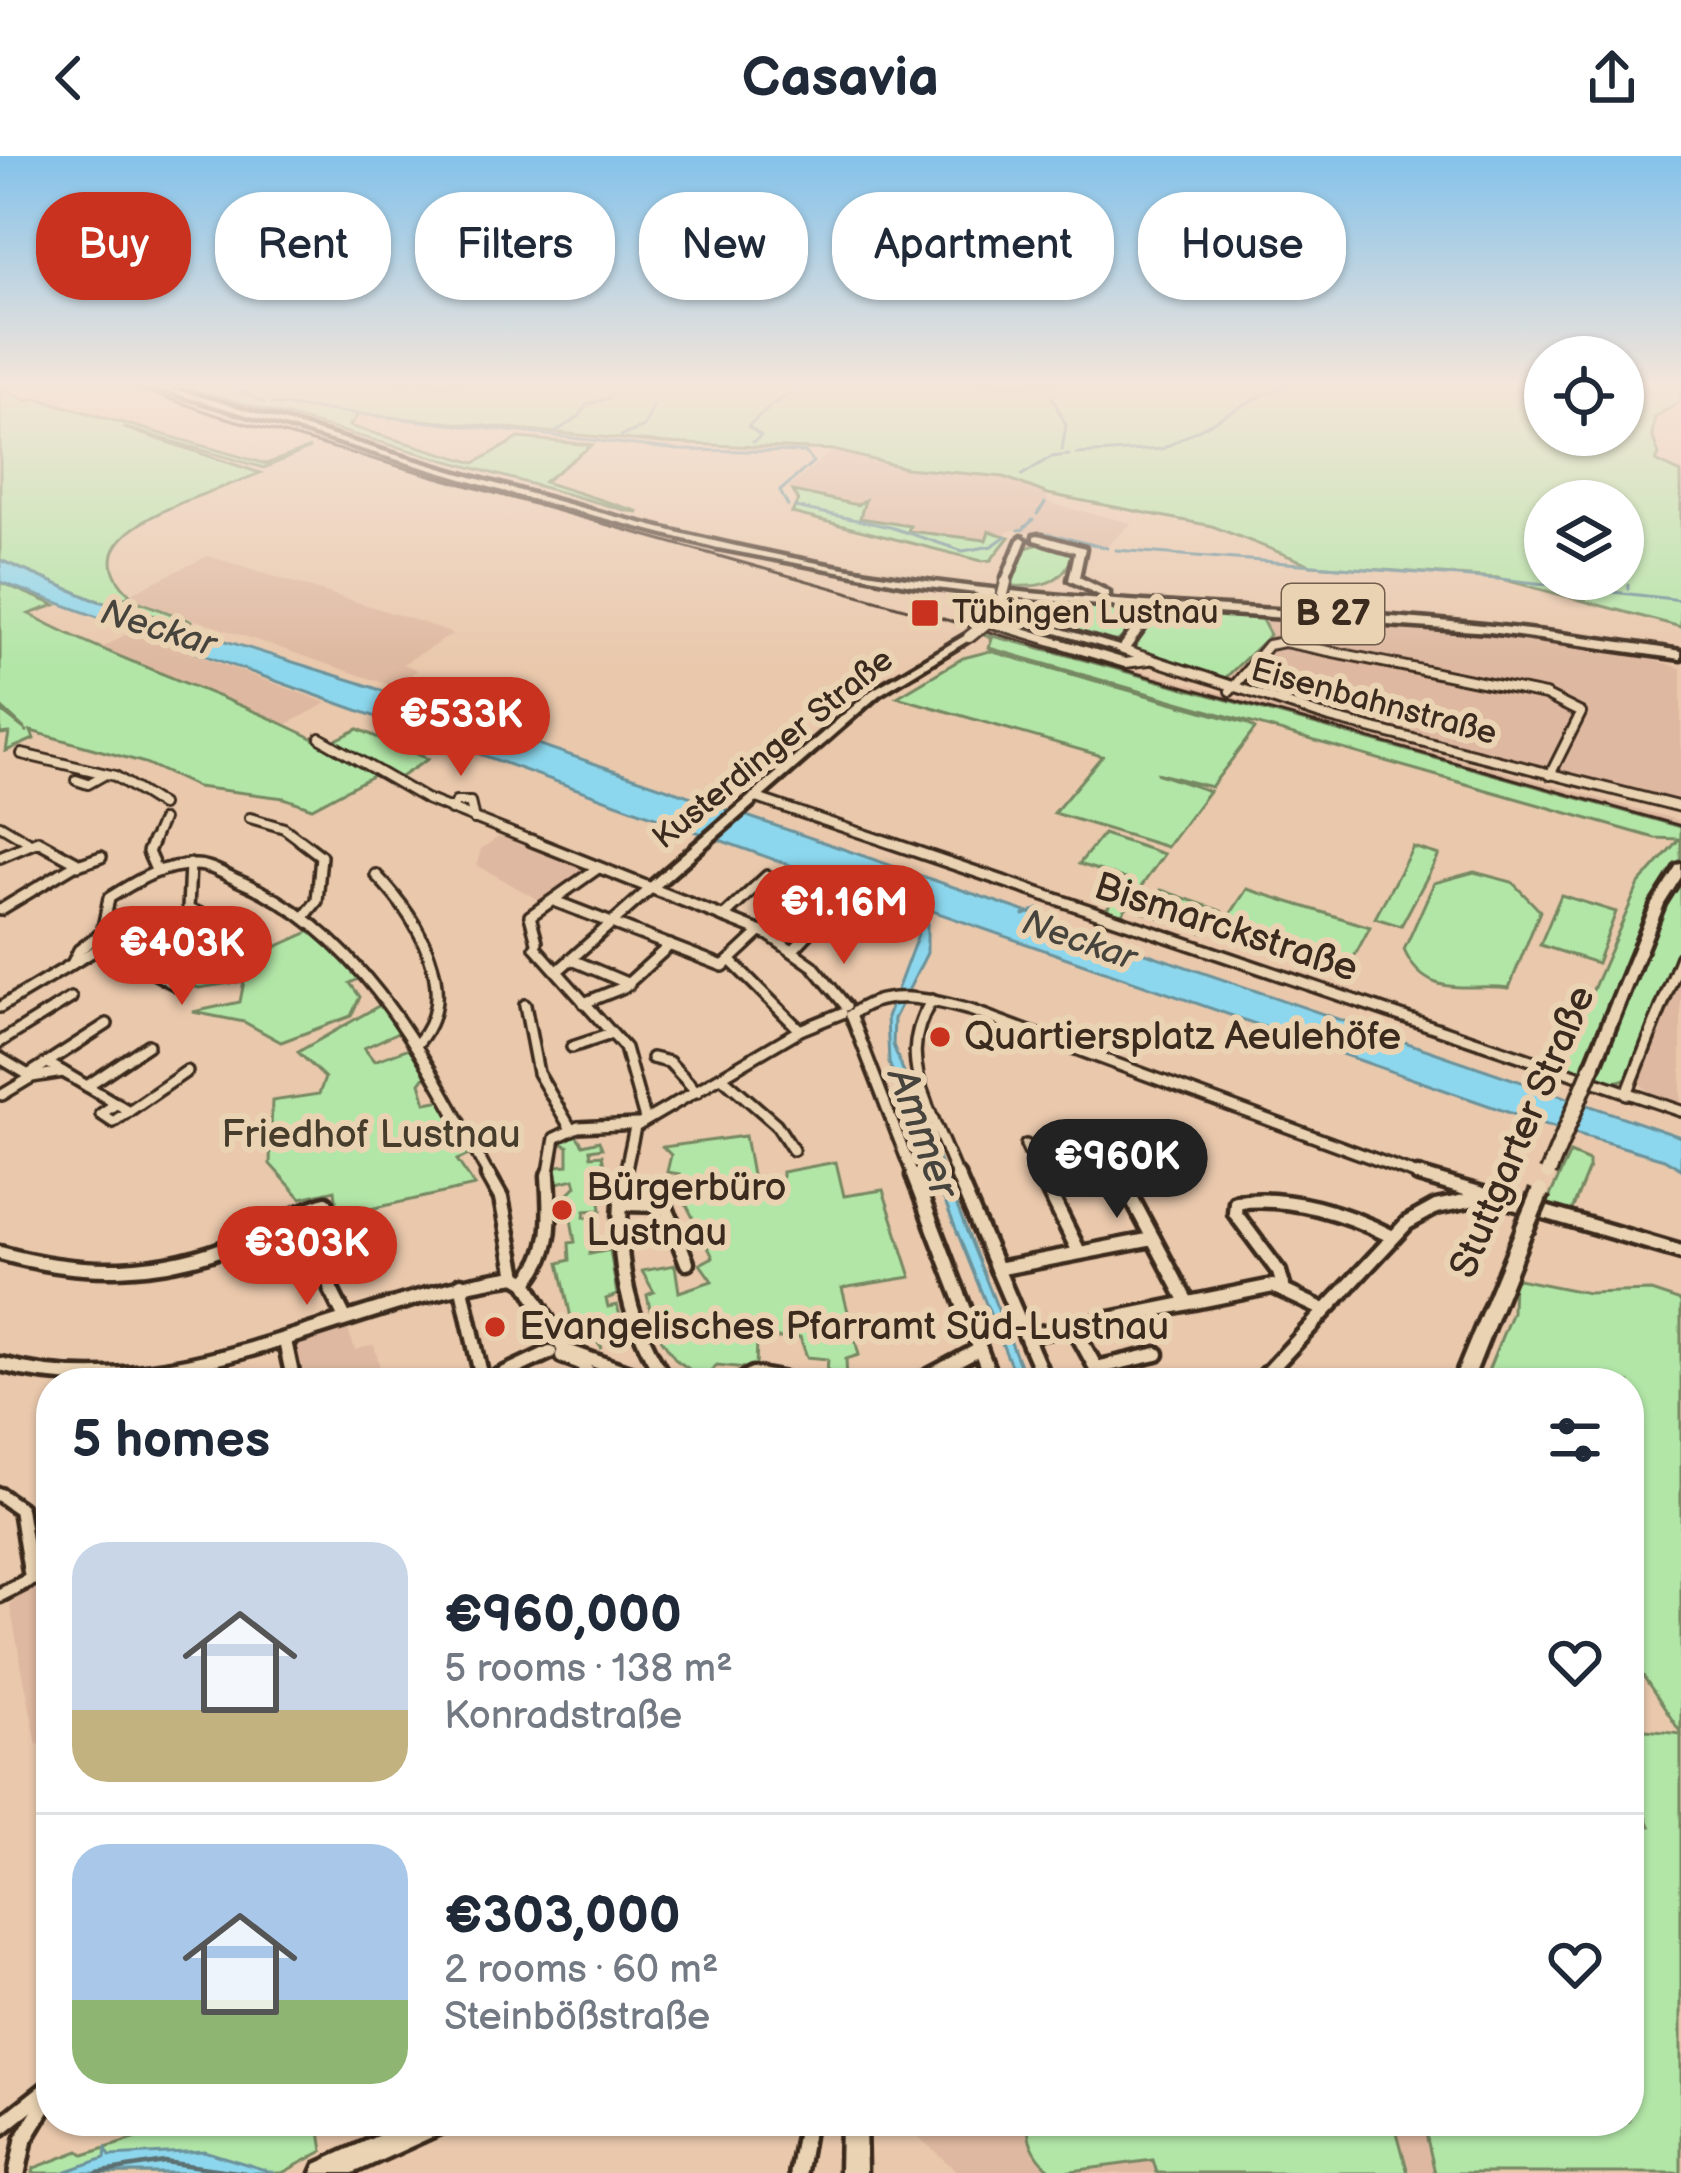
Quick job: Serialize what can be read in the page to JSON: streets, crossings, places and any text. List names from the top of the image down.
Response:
{
  "streets": {
    "highway": ["B 27"],
    "street": [
      "Eisenbahnstraße",
      "Kusterdinger Straße",
      "Bismarckstraße",
      "Stuttgarter Straße"
    ]
  },
  "crossings": [
    ["B 27", "Eisenbahnstraße"],
    ["B 27", "Kusterdinger Straße"],
    ["Eisenbahnstraße", "Kusterdinger Straße"],
    ["Kusterdinger Straße", "Bismarckstraße"]
  ],
  "water": ["Neckar", "Ammer"],
  "parks": ["Friedhof Lustnau"],
  "places": {
    "transit": ["Tübingen Lustnau"],
    "other": ["Quartiersplatz Aeulehöfe", "Bürgerbüro Lustnau", "Evangelisches Pfarramt Süd-Lustnau"]
  },
  "page": {
    "header": "Casavia",
    "chip": [
      "Buy",
      "Rent",
      "Filters",
      "New",
      "Apartment",
      "House"
    ],
    "price": [
      "€533K",
      "€1.16M",
      "€403K",
      "€960K",
      "€303K"
    ],
    "heading": "5 homes",
    "list": [
      {
        "name": "€960,000",
        "note": "5 rooms · 138 m² · Konradstraße"
      },
      {
        "name": "€303,000",
        "note": "2 rooms · 60 m² · Steinbößstraße"
      }
    ]
  }
}
